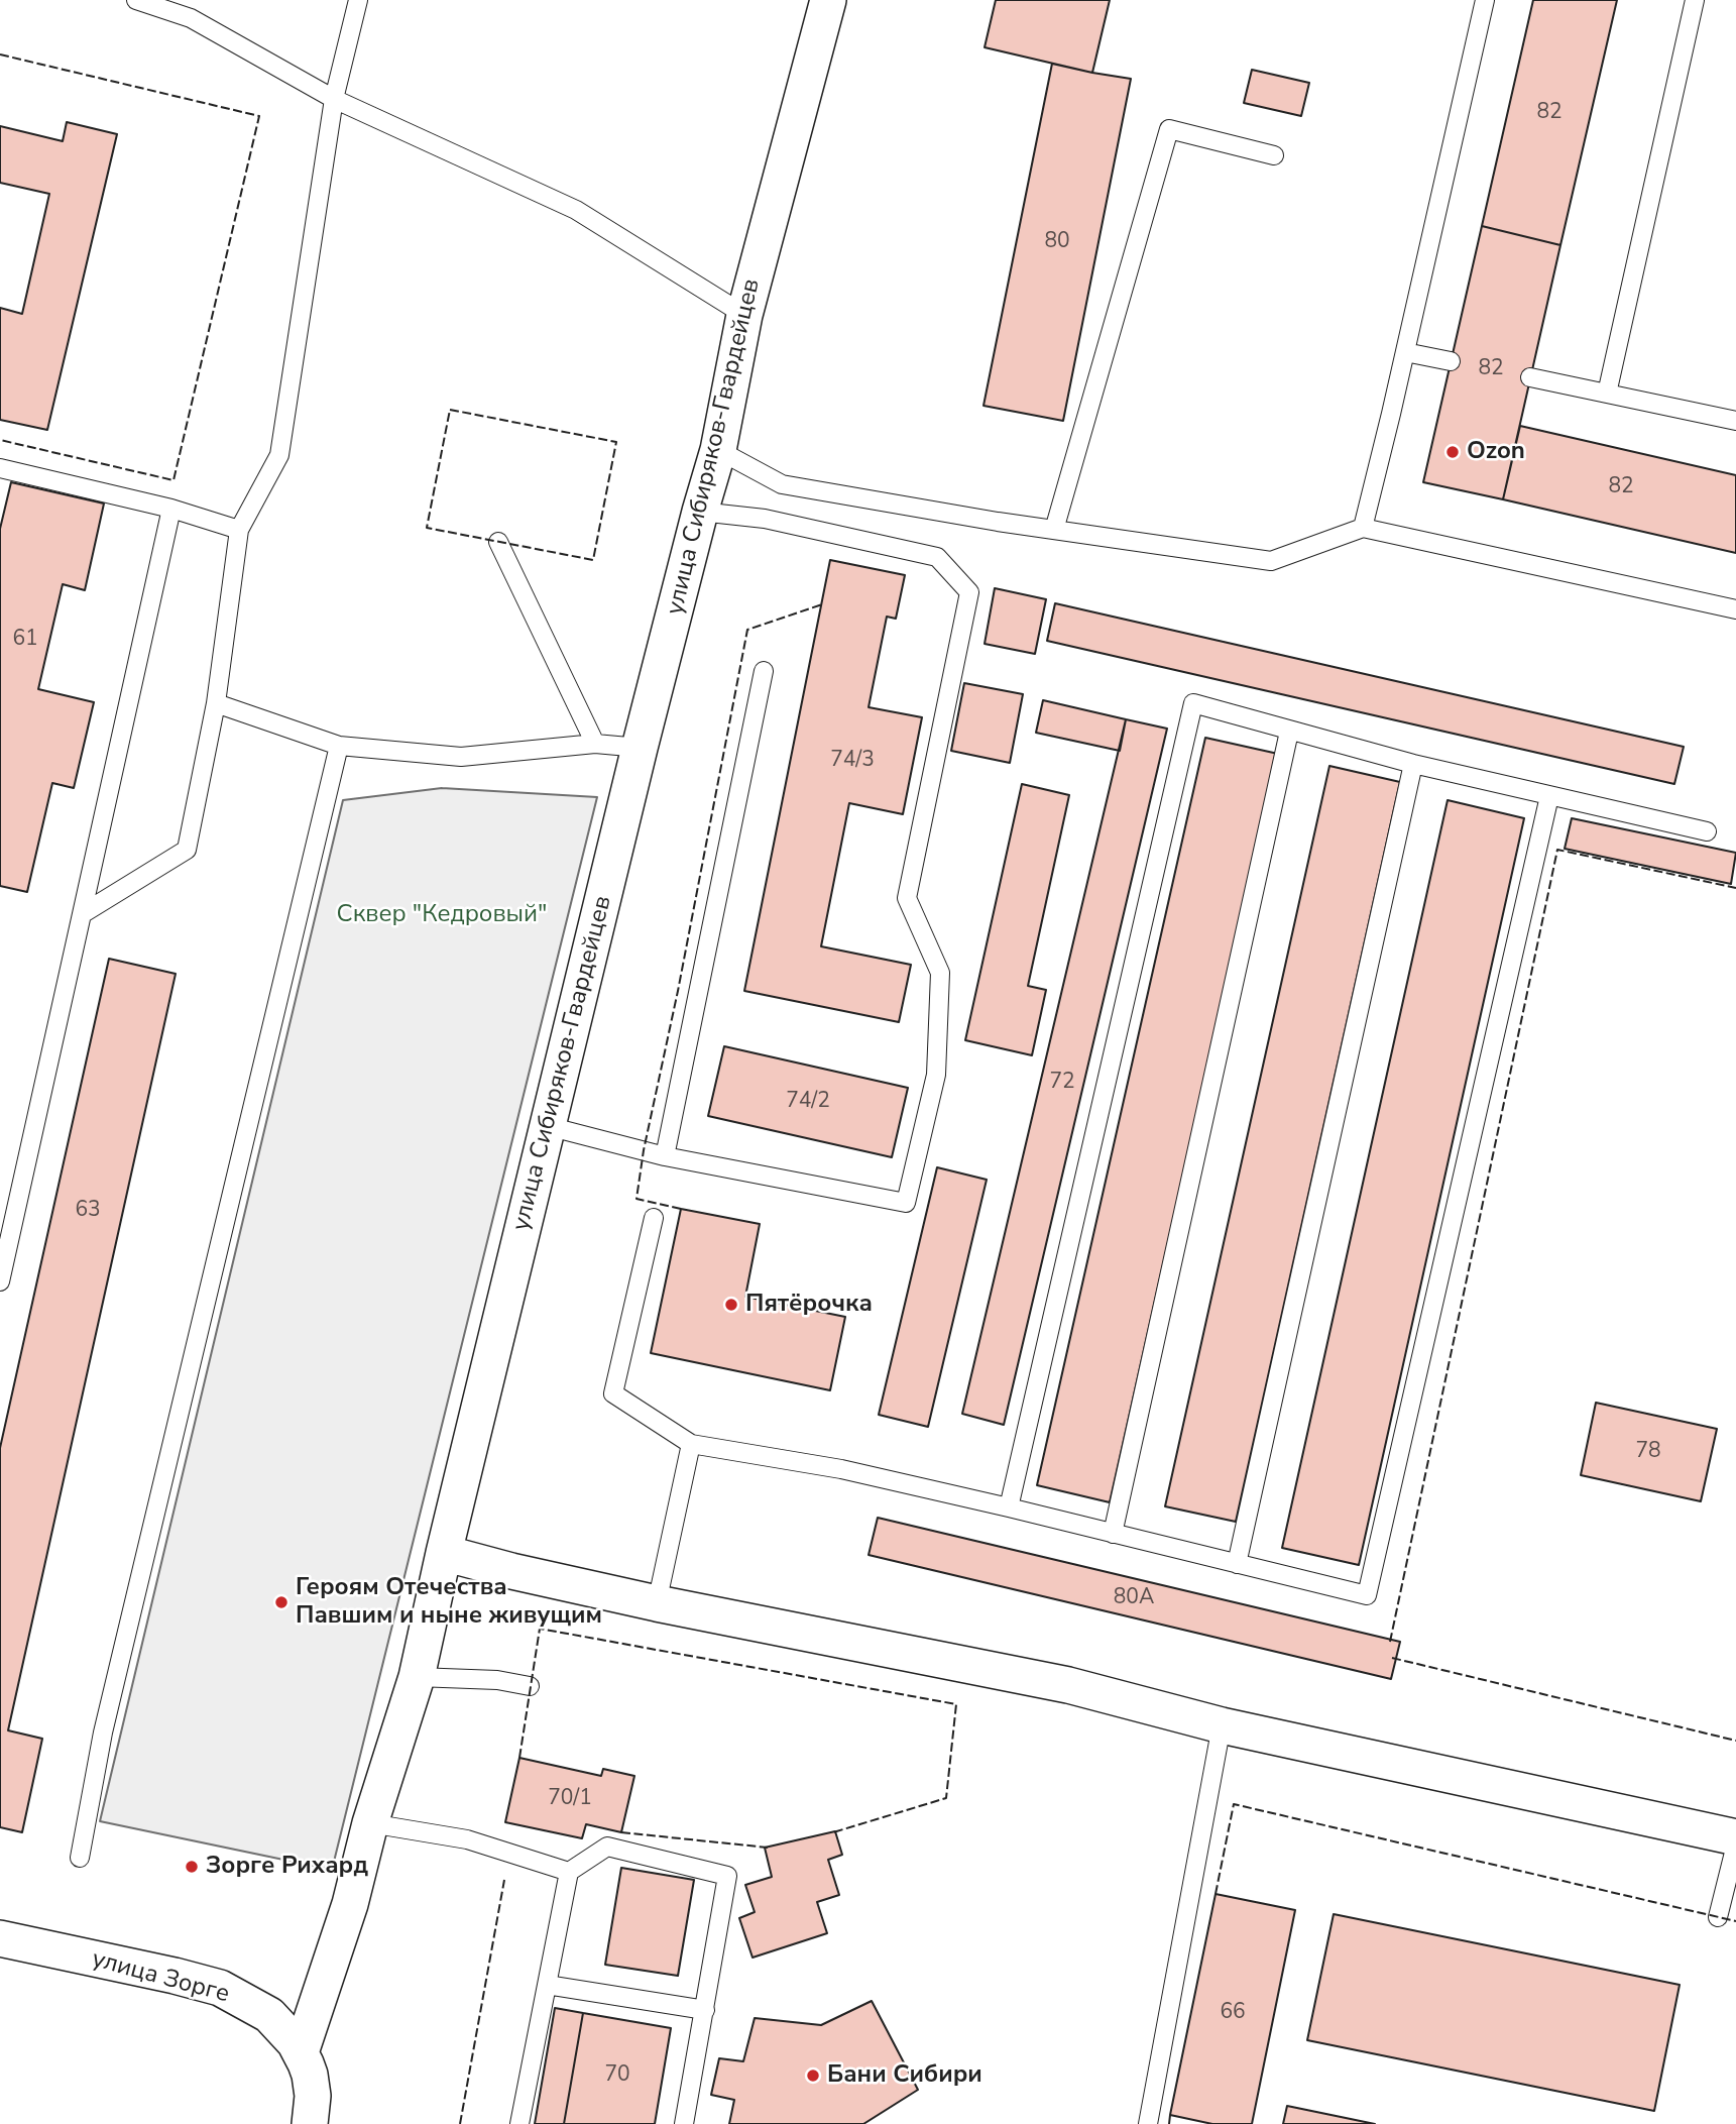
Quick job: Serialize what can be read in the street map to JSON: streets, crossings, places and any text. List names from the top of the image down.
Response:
{
  "streets": {
    "street": ["улица Сибиряков-Гвардейцев", "улица Зорге"]
  },
  "crossings": [
    ["улица Сибиряков-Гвардейцев", "улица Зорге"]
  ],
  "parks": ["Сквер \"Кедровый\""],
  "places": [
    "Ozon",
    "Пятёрочка",
    "Героям Отечества Павшим и ныне живущим",
    "Зорге Рихард",
    "Бани Сибири"
  ],
  "house_numbers": [
    "82",
    "80",
    "82",
    "82",
    "61",
    "74/3",
    "72",
    "74/2",
    "63",
    "78",
    "80А",
    "70/1",
    "66",
    "70"
  ]
}
